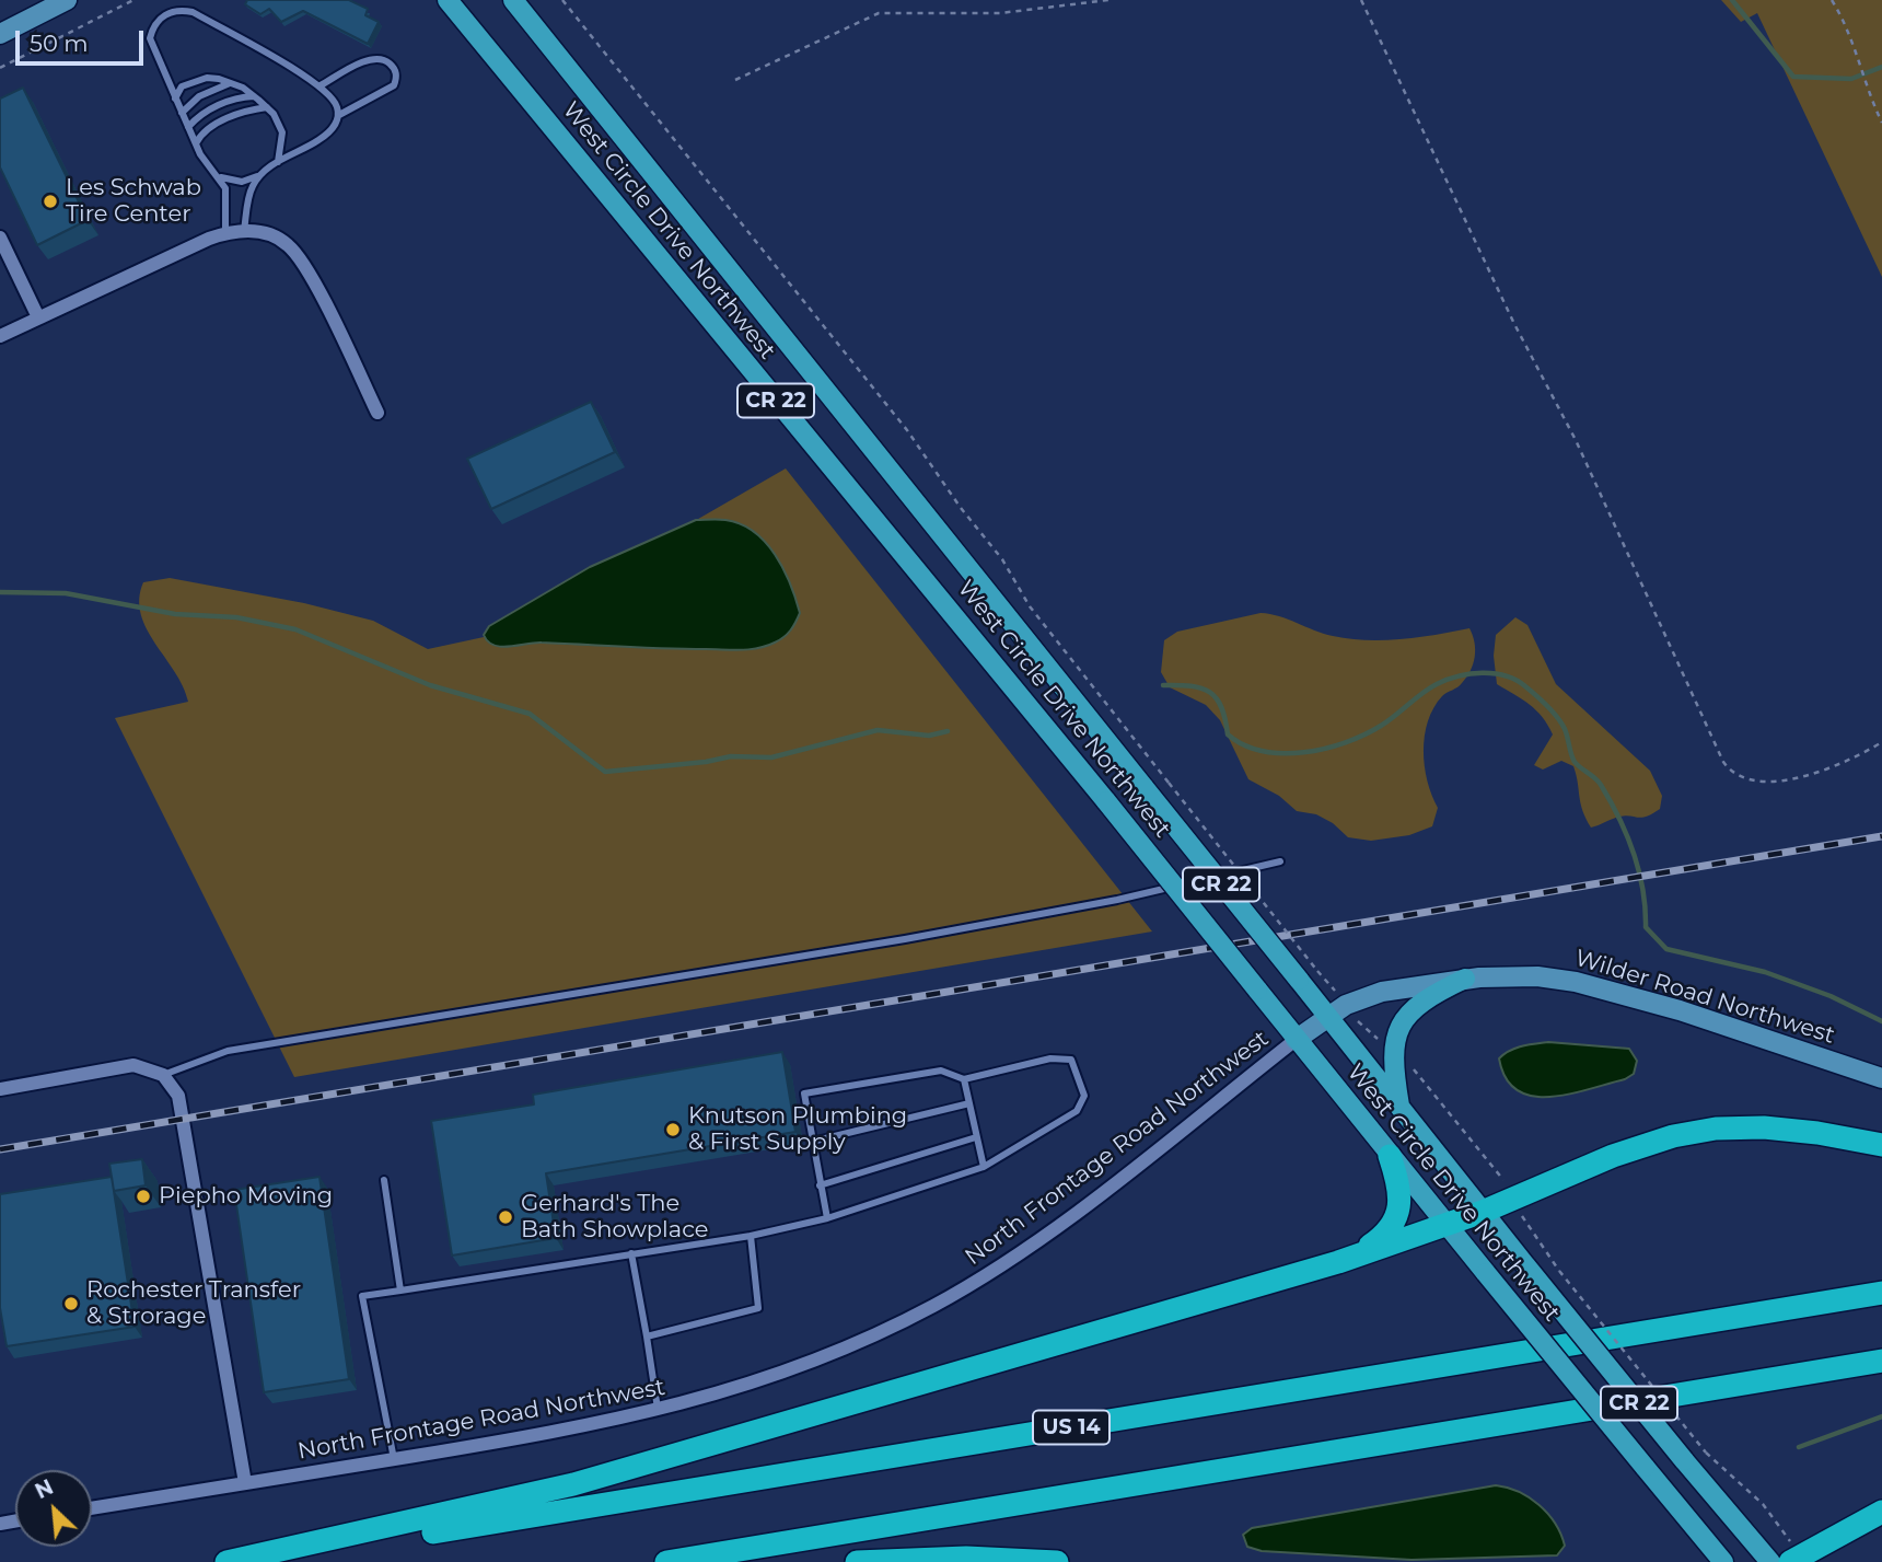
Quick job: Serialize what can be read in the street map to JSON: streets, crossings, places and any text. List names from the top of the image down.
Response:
{
  "streets": {
    "highway": ["US 14"],
    "main road": ["West Circle Drive Northwest", "CR 22"],
    "street": ["Wilder Road Northwest", "North Frontage Road Northwest"]
  },
  "crossings": [
    ["West Circle Drive Northwest", "Wilder Road Northwest"],
    ["West Circle Drive Northwest", "North Frontage Road Northwest"],
    ["Wilder Road Northwest", "North Frontage Road Northwest"]
  ],
  "places": [
    "Les Schwab Tire Center",
    "Knutson Plumbing & First Supply",
    "Piepho Moving",
    "Gerhard's The Bath Showplace",
    "Rochester Transfer & Strorage"
  ],
  "scale_bar": "50 m",
  "north": "top left"
}
